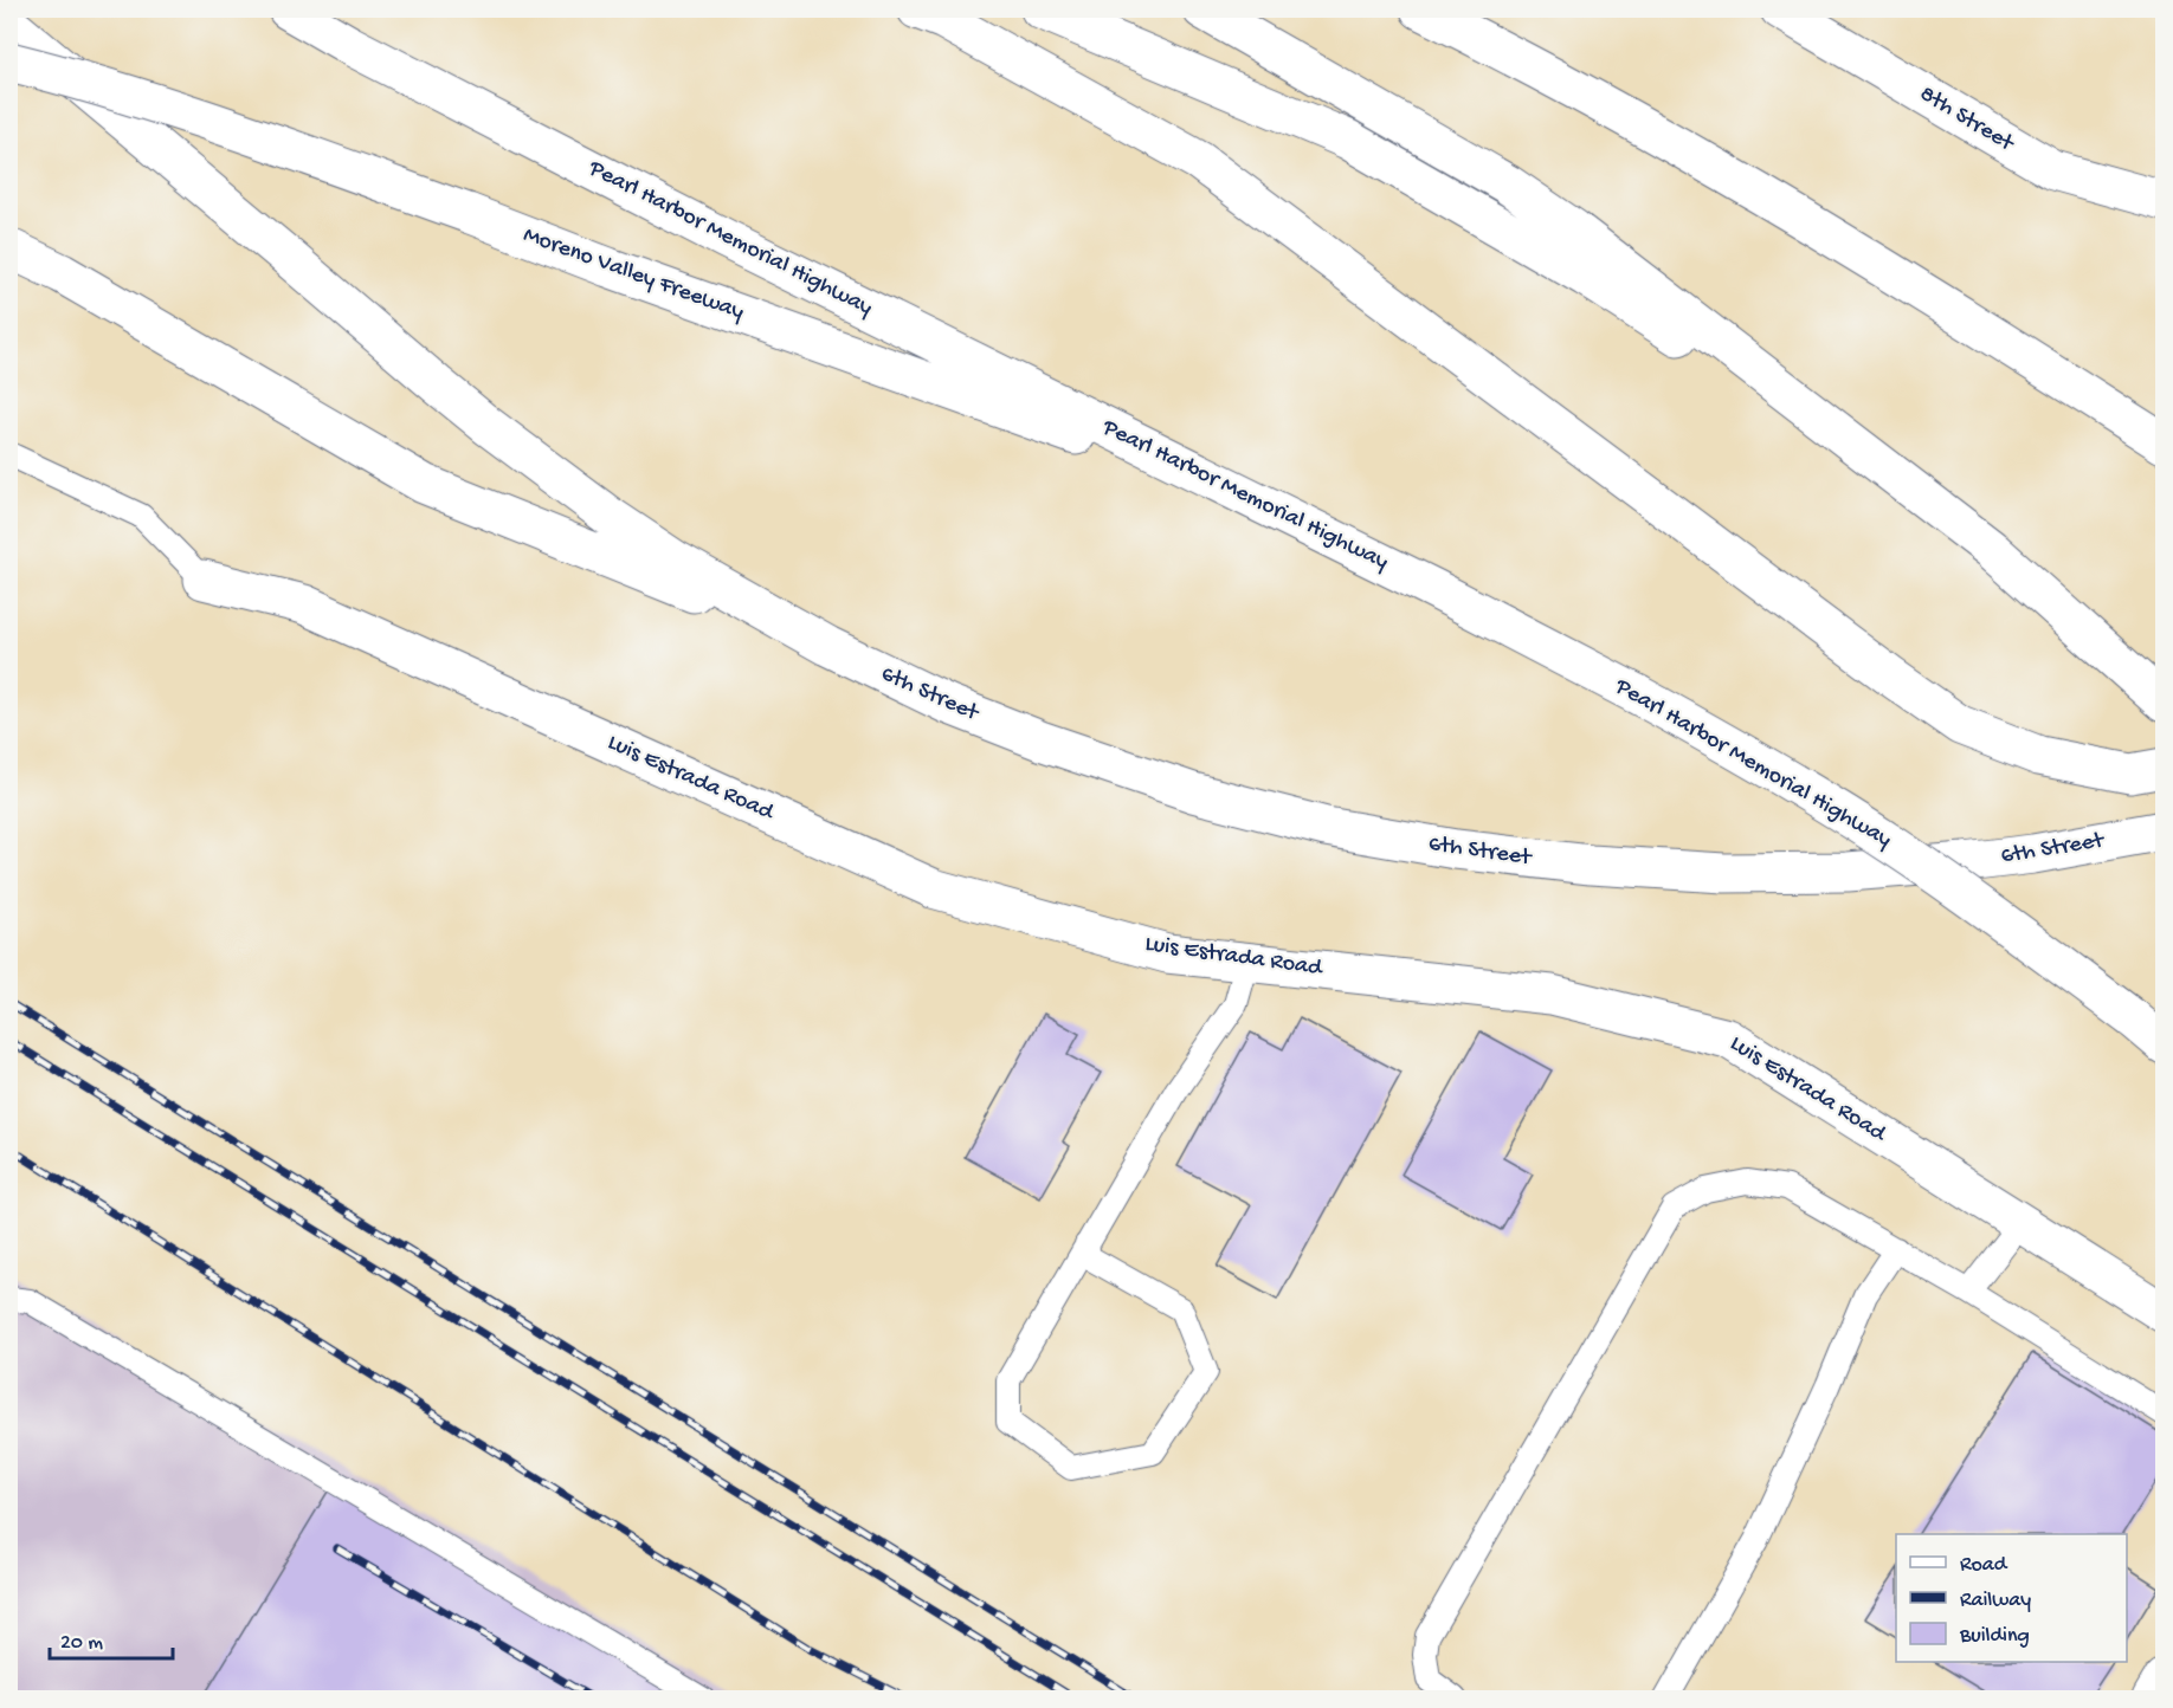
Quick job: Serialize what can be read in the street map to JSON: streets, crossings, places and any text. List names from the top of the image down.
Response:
{
  "streets": {
    "main road": [
      "8th Street",
      "Pearl Harbor Memorial Highway",
      "Moreno Valley Freeway",
      "6th Street",
      "Luis Estrada Road"
    ]
  },
  "crossings": [
    ["Pearl Harbor Memorial Highway", "Moreno Valley Freeway"]
  ],
  "legend": ["Road", "Railway", "Building"],
  "scale_bar": "20 m"
}
